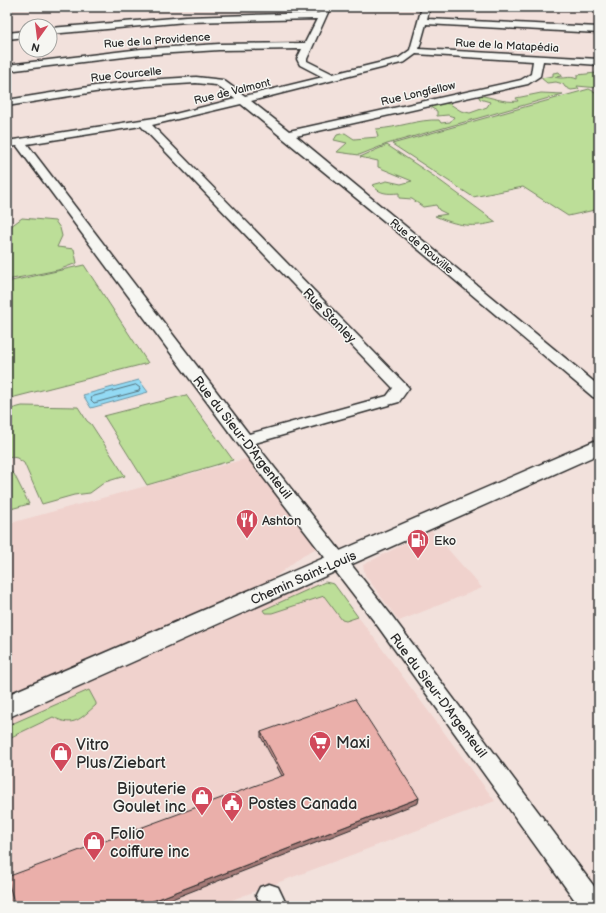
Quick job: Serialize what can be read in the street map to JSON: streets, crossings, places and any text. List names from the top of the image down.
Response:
{
  "streets": {
    "street": [
      "Rue de la Providence",
      "Rue de la Matapédia",
      "Rue Courcelle",
      "Rue de Valmont",
      "Rue Longfellow",
      "Rue de Rouville",
      "Rue Stanley",
      "Rue du Sieur-D'Argenteuil",
      "Chemin Saint-Louis"
    ]
  },
  "crossings": [
    ["Rue de la Matapédia", "Rue de Valmont"],
    ["Rue de la Matapédia", "Rue Longfellow"],
    ["Rue Courcelle", "Rue de Valmont"],
    ["Rue Courcelle", "Rue de Rouville"],
    ["Rue de Valmont", "Rue de Rouville"],
    ["Rue de Valmont", "Rue Stanley"],
    ["Rue de Valmont", "Rue du Sieur-D'Argenteuil"],
    ["Rue Longfellow", "Rue de Rouville"],
    ["Rue Stanley", "Rue du Sieur-D'Argenteuil"],
    ["Rue du Sieur-D'Argenteuil", "Chemin Saint-Louis"]
  ],
  "places": {
    "restaurant": ["Ashton"],
    "fuel station": ["Eko"],
    "supermarket": ["Maxi"],
    "shop": ["Vitro Plus/Ziebart", "Bijouterie Goulet inc", "Folio coiffure inc"],
    "public building": ["Postes Canada"]
  },
  "north": "bottom"
}
